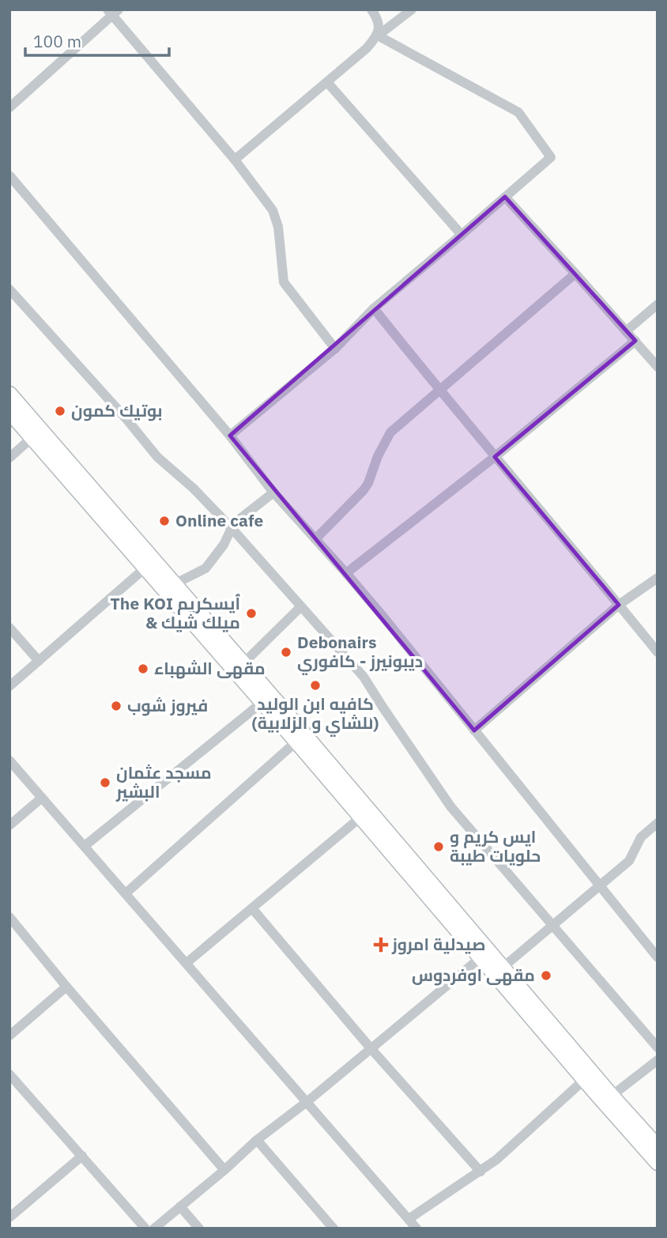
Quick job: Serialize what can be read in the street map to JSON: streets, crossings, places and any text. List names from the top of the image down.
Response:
{
  "places": {
    "other": [
      "بوتيك كمون",
      "Online cafe",
      "The KOI ٱيسكريم & ميلك شيك",
      "Debonairs ديبونيرز - كافوري",
      "مقهى الشهباء",
      "كافيه ابن الوليد (للشاي و الزلابية)",
      "فيروز شوب",
      "مسجد عثمان البشير",
      "ايس كريم و حلويات طيبة",
      "مقهى اوفردوس"
    ],
    "health": ["صيدلية امروز"]
  },
  "scale_bar": "100 m"
}
